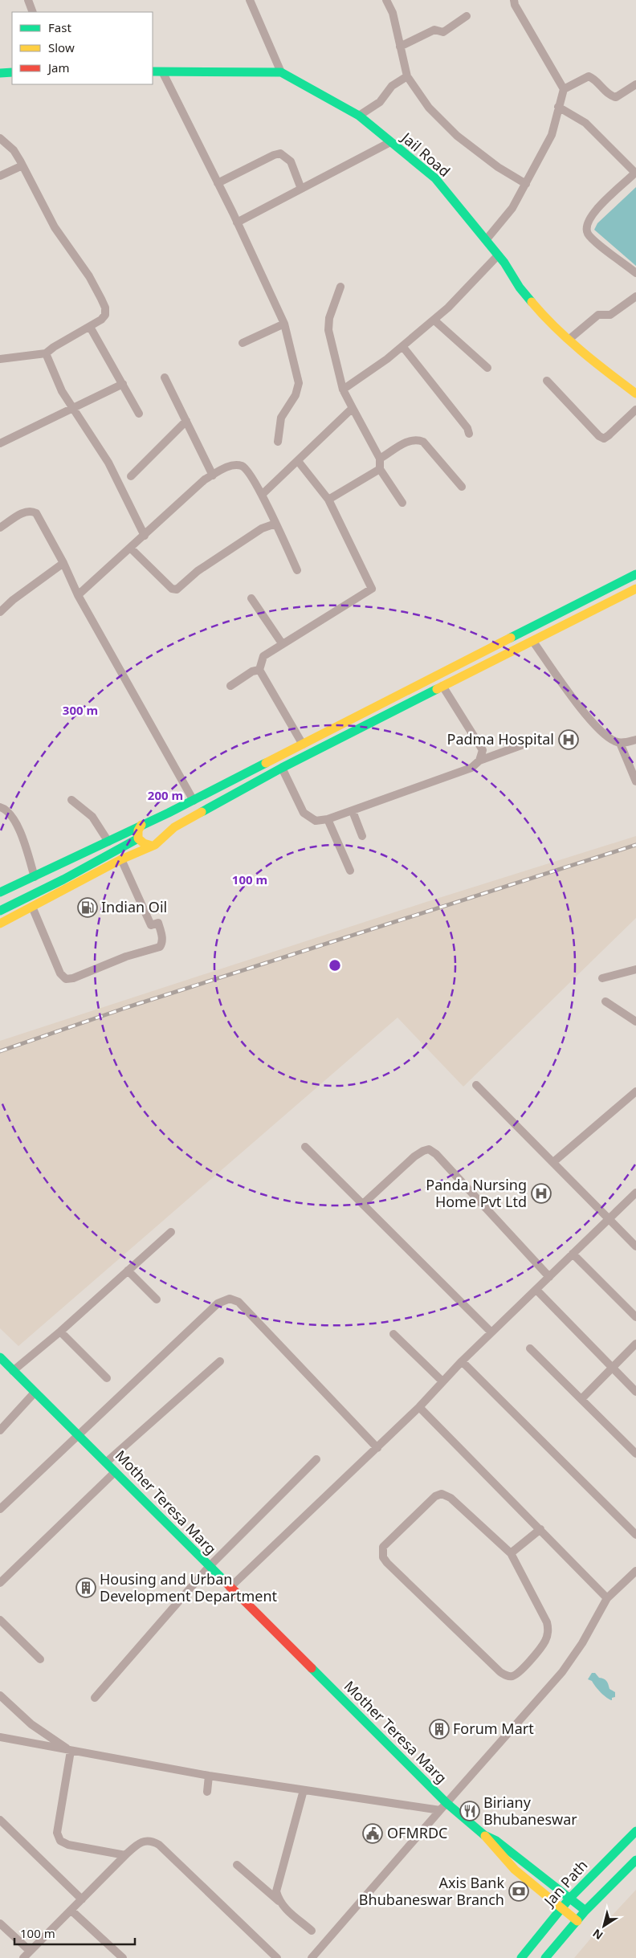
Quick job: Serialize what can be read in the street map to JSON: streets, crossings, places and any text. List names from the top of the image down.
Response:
{
  "streets": {
    "main road": ["Jail Road", "Mother Teresa Marg", "Jan Path"]
  },
  "crossings": [
    ["Mother Teresa Marg", "Jan Path"]
  ],
  "places": {
    "hospital": ["Padma Hospital", "Panda Nursing Home Pvt Ltd"],
    "fuel station": ["Indian Oil"],
    "building": ["Housing and Urban Development Department", "Forum Mart"],
    "restaurant": ["Biriany Bhubaneswar"],
    "public building": ["OFMRDC"],
    "bank": ["Axis Bank Bhubaneswar Branch"]
  },
  "legend": ["Fast", "Slow", "Jam"],
  "scale_bar": "100 m",
  "north": "bottom left",
  "rings": ["300 m", "200 m", "100 m"]
}
